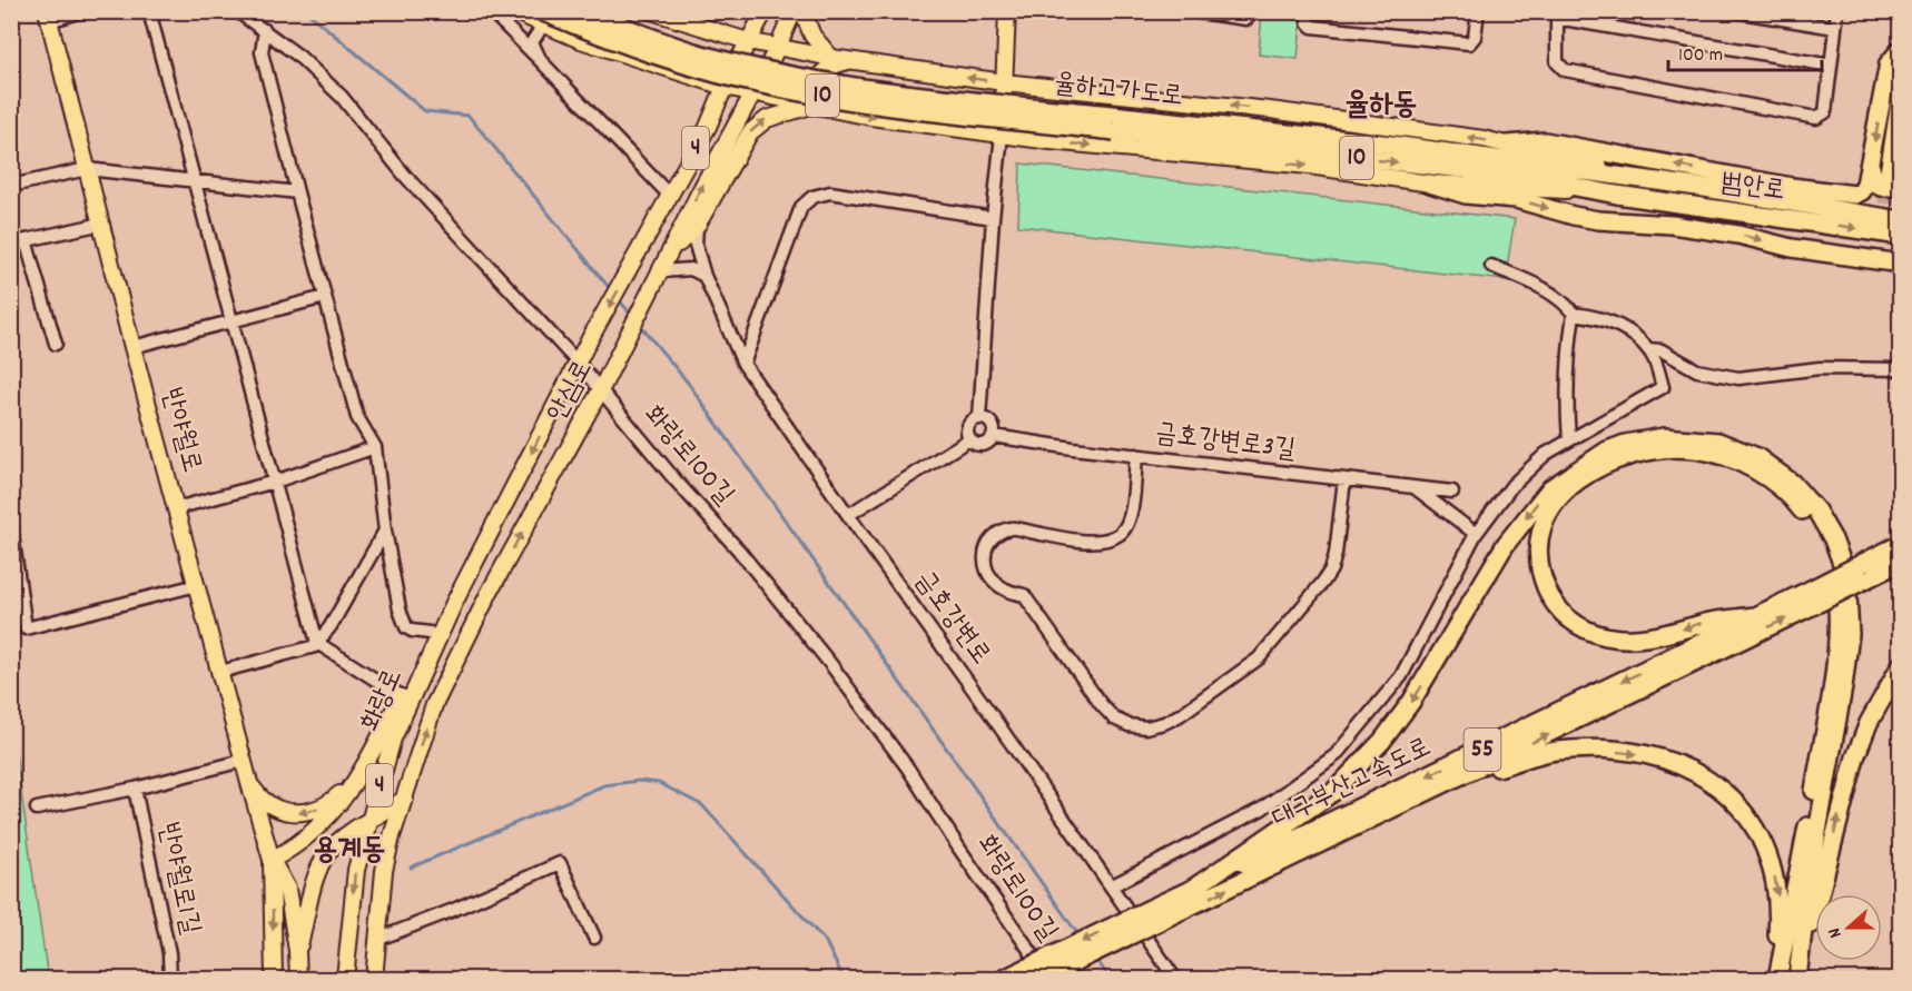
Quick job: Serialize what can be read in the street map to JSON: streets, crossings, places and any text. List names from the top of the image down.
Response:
{
  "streets": {
    "highway": [
      "율하고가도로",
      "10",
      "범안로",
      "55",
      "대구부산고속도로"
    ],
    "main road": [
      "4",
      "안심로",
      "반야월로",
      "화랑로"
    ],
    "street": [
      "금호강변로3길",
      "화랑로100길",
      "금호강변로",
      "반야월로1길"
    ]
  },
  "crossings": [
    ["율하고가도로", "범안로"],
    ["안심로", "화랑로100길"],
    ["안심로", "화랑로"]
  ],
  "districts": ["율하동", "용계동"],
  "scale_bar": "100 m",
  "north": "left"
}
